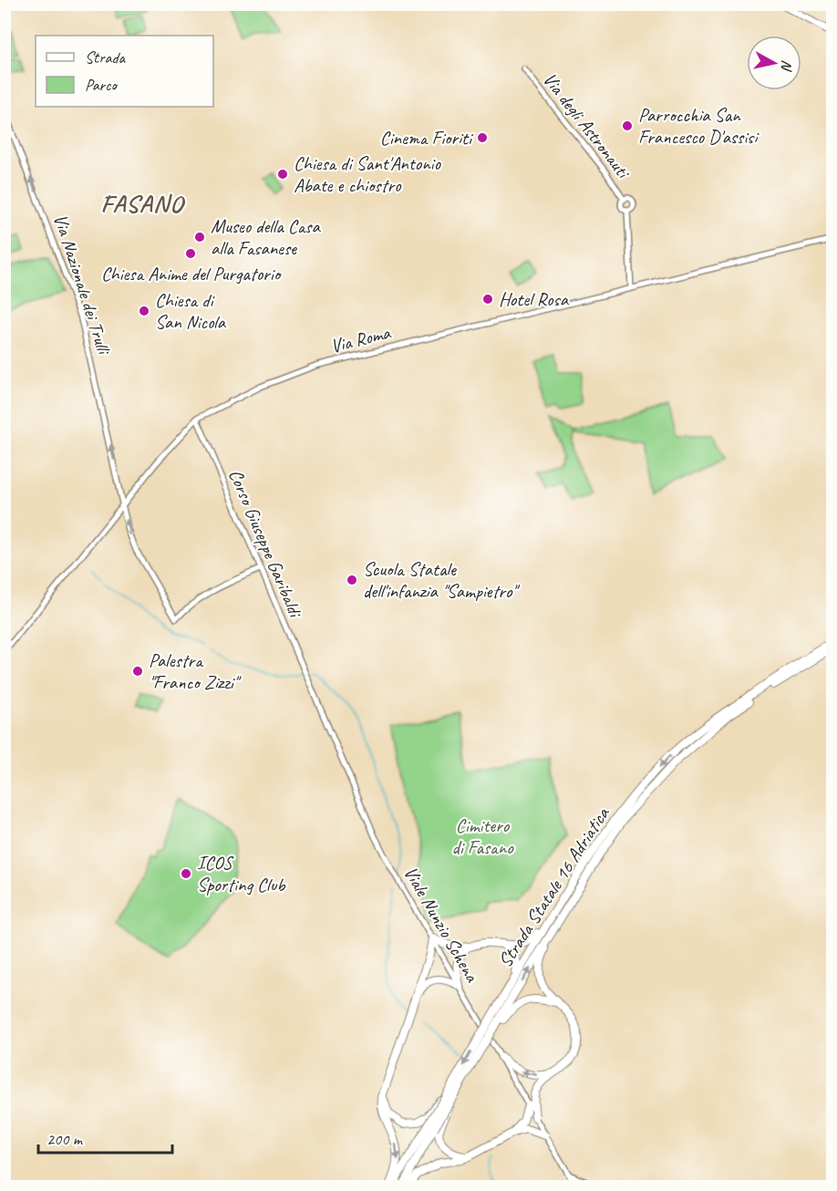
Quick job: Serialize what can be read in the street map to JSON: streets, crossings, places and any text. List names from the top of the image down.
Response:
{
  "streets": {
    "highway": ["Strada Statale 16 Adriatica"],
    "street": [
      "Via degli Astronauti",
      "Via Nazionale dei Trulli",
      "Via Roma",
      "Corso Giuseppe Garibaldi",
      "Viale Nunzio Schena"
    ]
  },
  "crossings": [
    ["Via Nazionale dei Trulli", "Via Roma"],
    ["Via Nazionale dei Trulli", "Corso Giuseppe Garibaldi"],
    ["Via Roma", "Corso Giuseppe Garibaldi"],
    ["Corso Giuseppe Garibaldi", "Viale Nunzio Schena"]
  ],
  "one_way": ["Via Nazionale dei Trulli"],
  "districts": ["FASANO"],
  "parks": ["Cimitero di Fasano"],
  "places": [
    "Parrocchia San Francesco D'assisi",
    "Cinema Fioriti",
    "Chiesa di Sant'Antonio Abate e chiostro",
    "Museo della Casa alla Fasanese",
    "Chiesa Anime del Purgatorio",
    "Hotel Rosa",
    "Chiesa di San Nicola",
    "Scuola Statale dell'infanzia \"Sampietro\"",
    "Palestra \"Franco Zizzi\"",
    "ICOS Sporting Club"
  ],
  "legend": ["Strada", "Parco"],
  "scale_bar": "200 m",
  "north": "right"
}
